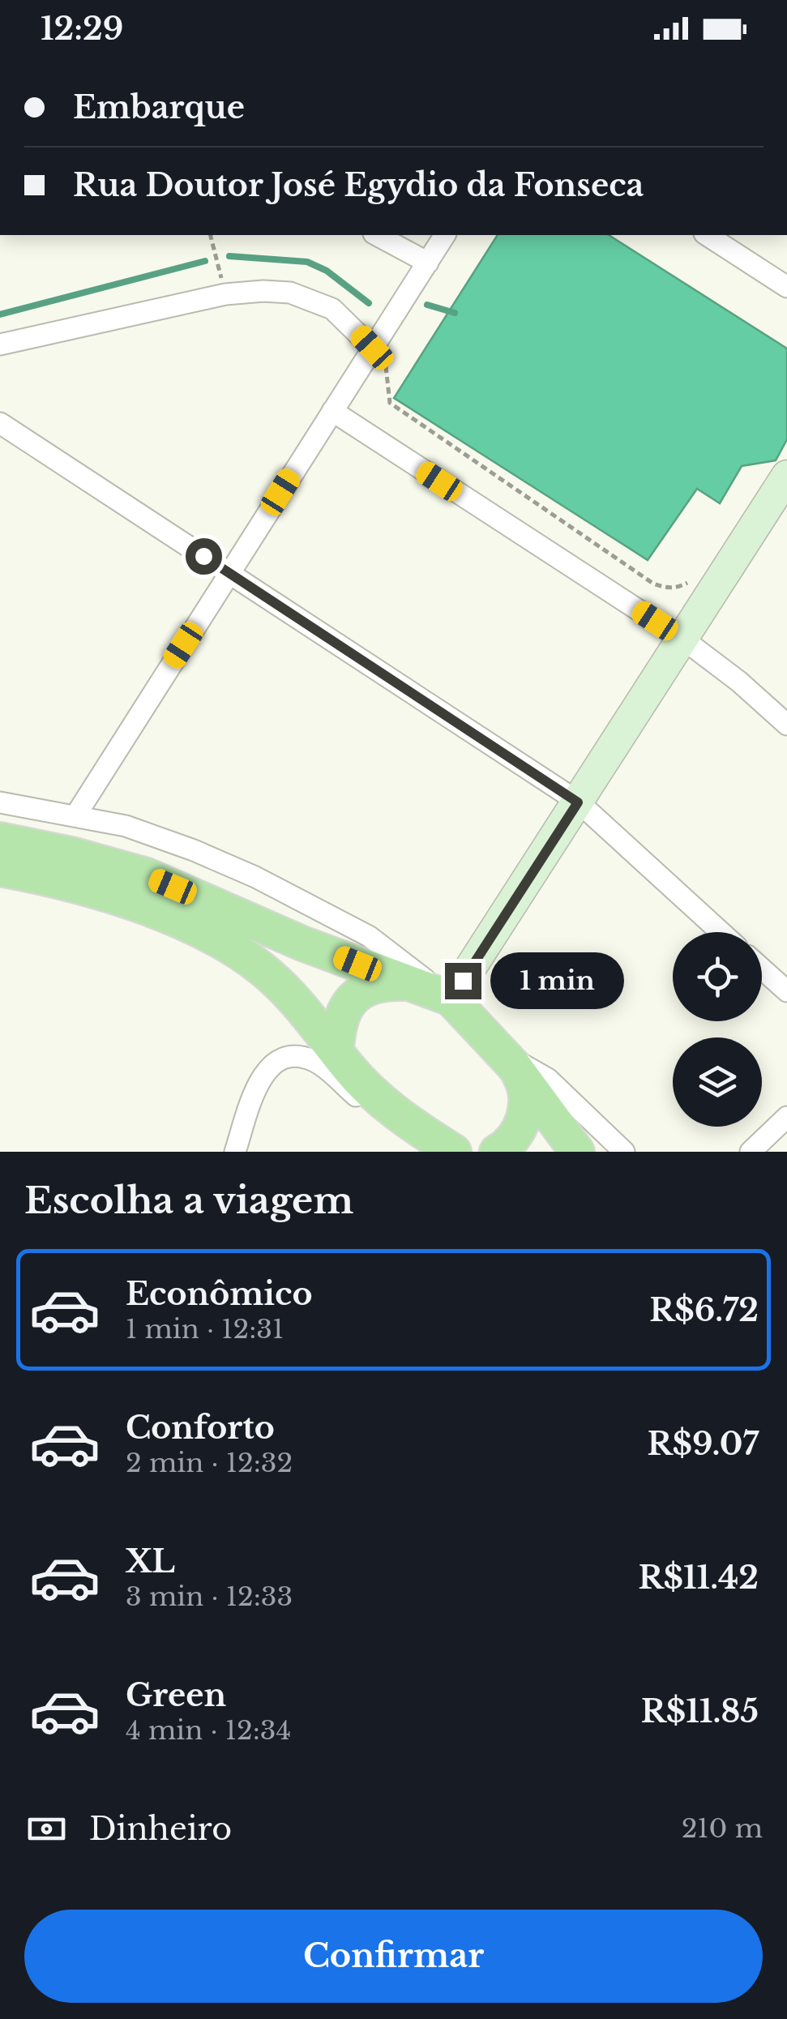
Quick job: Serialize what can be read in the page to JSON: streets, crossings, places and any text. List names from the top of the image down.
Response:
{
  "page": {
    "status": "12:29",
    "banner": ["Embarque", "Rua Doutor José Egydio da Fonseca"],
    "bubble": "1 min",
    "heading": "Escolha a viagem",
    "list": [
      {
        "name": "Econômico",
        "note": "1 min · 12:31",
        "value": "R$6.72"
      },
      {
        "name": "Conforto",
        "note": "2 min · 12:32",
        "value": "R$9.07"
      },
      {
        "name": "XL",
        "note": "3 min · 12:33",
        "value": "R$11.42"
      },
      {
        "name": "Green",
        "note": "4 min · 12:34",
        "value": "R$11.85"
      }
    ],
    "pay": ["Dinheiro", "210 m"],
    "buttons": "Confirmar"
  }
}
